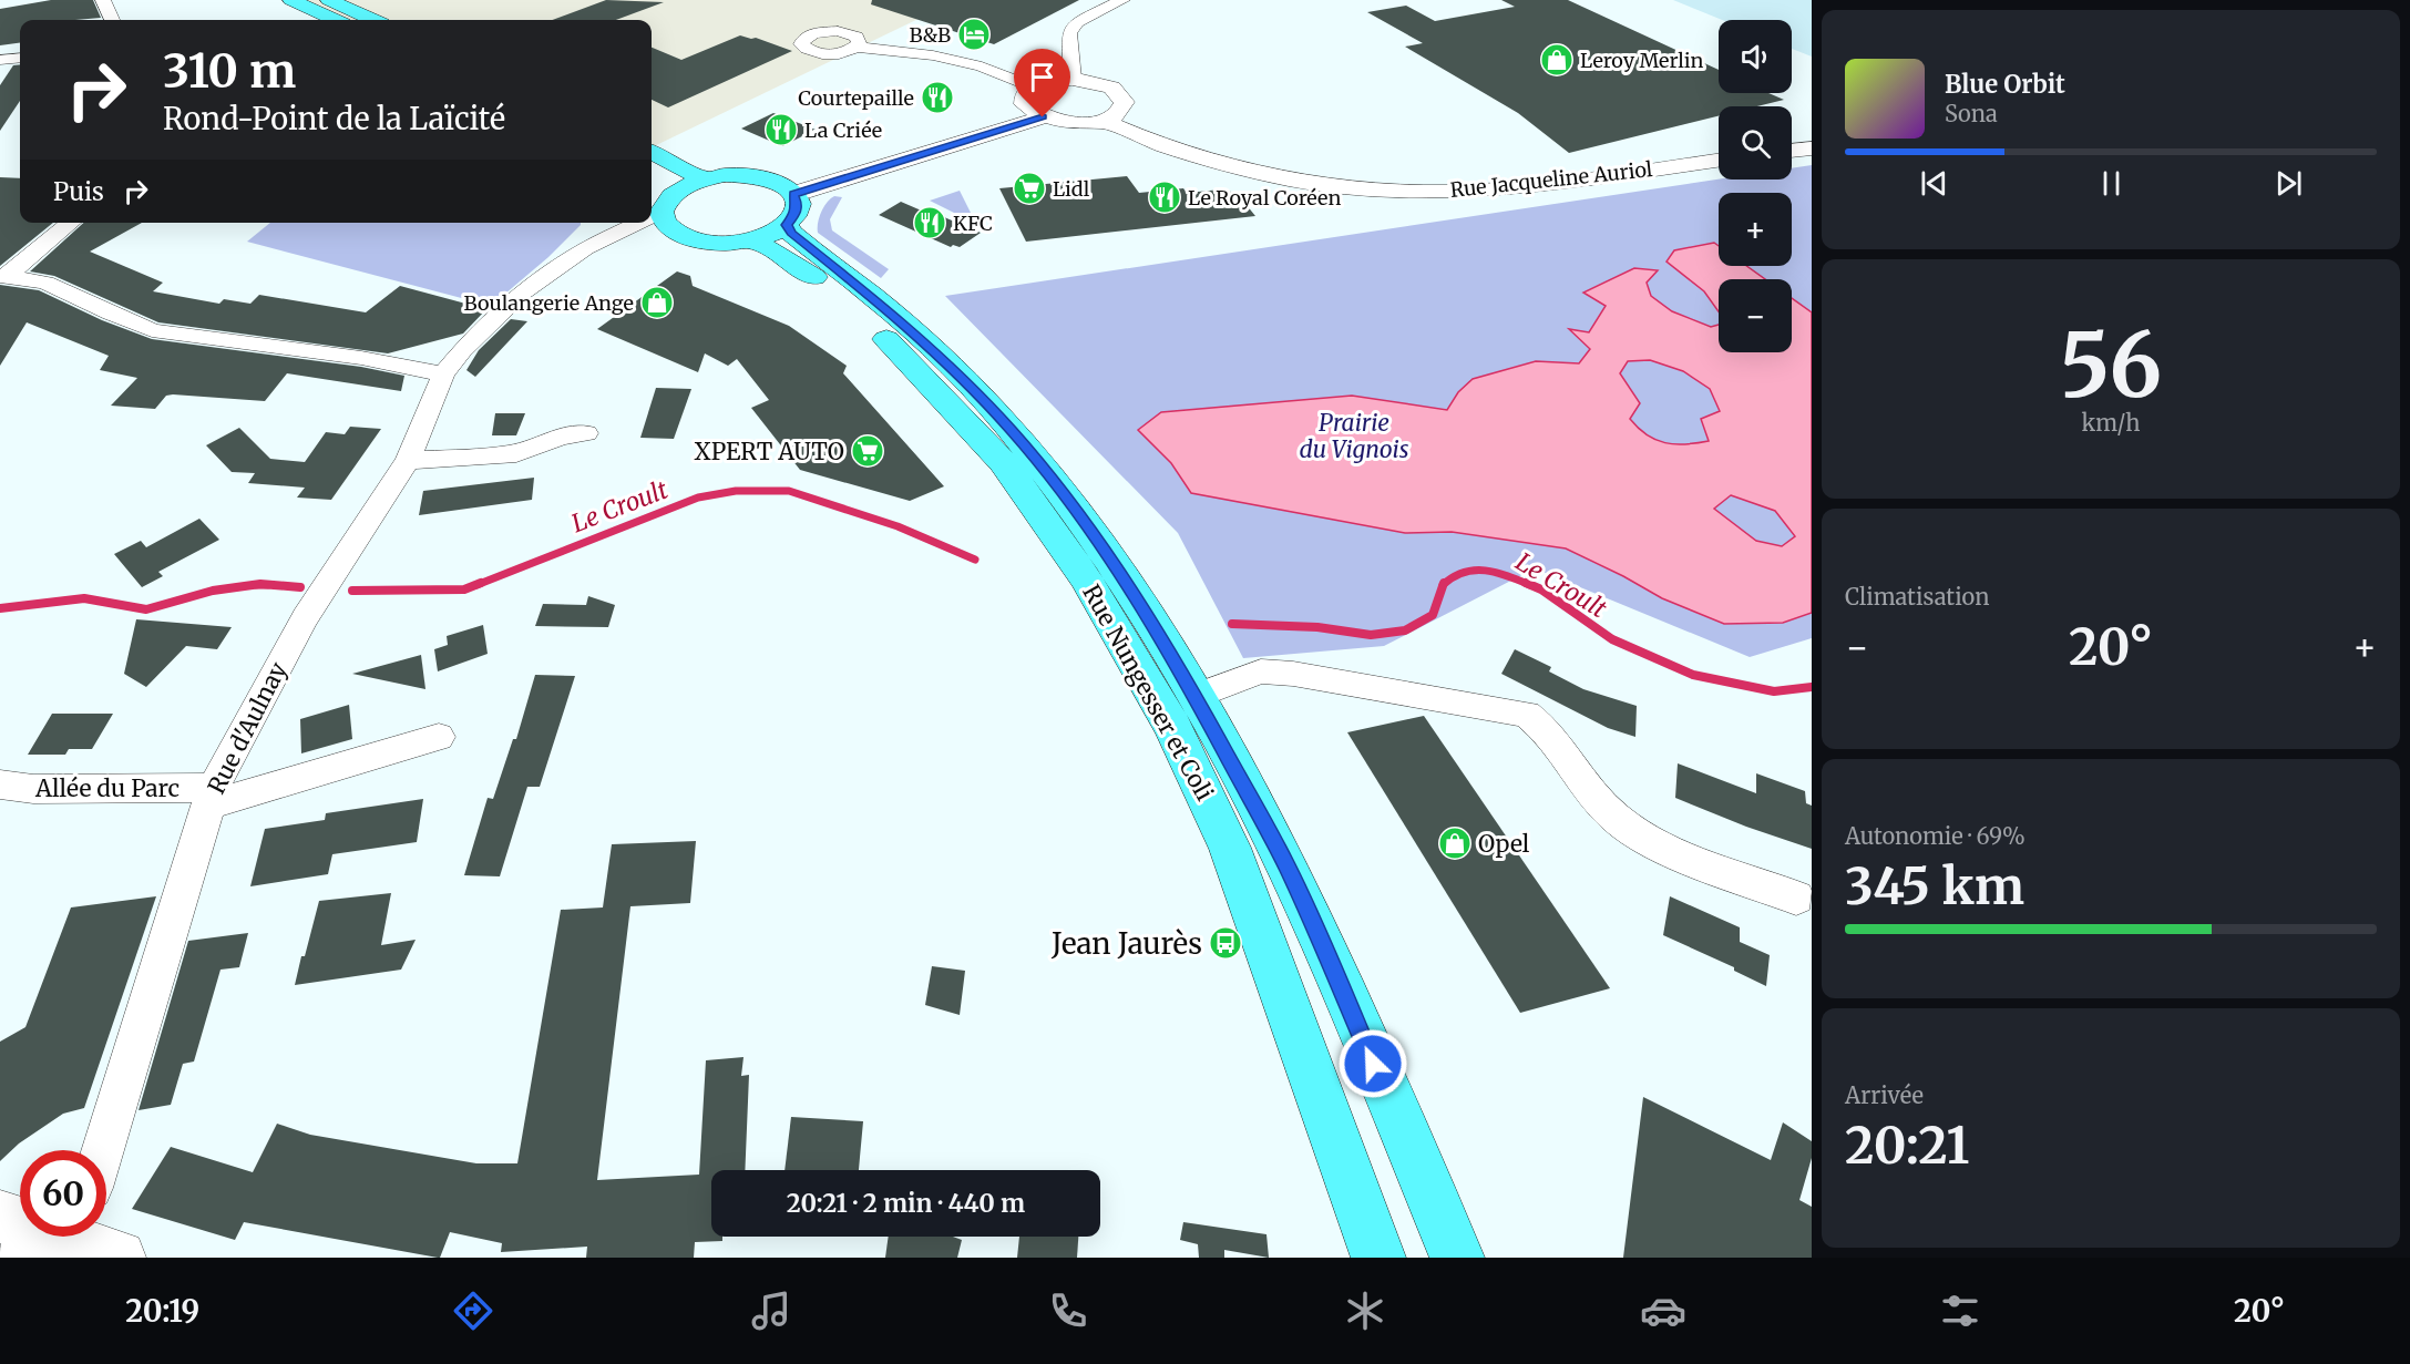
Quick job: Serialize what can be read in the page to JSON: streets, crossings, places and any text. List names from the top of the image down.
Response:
{
  "streets": {
    "main road": ["Rue Nungesser et Coli"],
    "street": ["Rue Jacqueline Auriol", "Rue d'Aulnay", "Allée du Parc"]
  },
  "crossings": [
    ["Rue d'Aulnay", "Allée du Parc"]
  ],
  "water": ["Le Croult"],
  "parks": ["Prairie du Vignois"],
  "places": {
    "hotel": ["B&B"],
    "shop": ["Leroy Merlin", "Boulangerie Ange", "Opel"],
    "restaurant": [
      "Courtepaille",
      "La Criée",
      "Le Royal Coréen",
      "KFC"
    ],
    "supermarket": ["Lidl", "XPERT AUTO"],
    "bus stop": ["Jean Jaurès"]
  },
  "page": {
    "map_buttons": ["+", "−"],
    "turn": ["310 m", "Rond-Point de la Laïcité"],
    "song": ["Blue Orbit", "Sona"],
    "then": "Puis",
    "tile": [
      ["56", "km/h"],
      "Climatisation",
      ["Autonomie · 69%", "345 km"],
      ["Arrivée", "20:21"]
    ],
    "heat": ["−", "20°", "+"],
    "limit": "60",
    "trip": "20:21 · 2 min · 440 m",
    "tabs": ["20:19", "20°"]
  }
}
